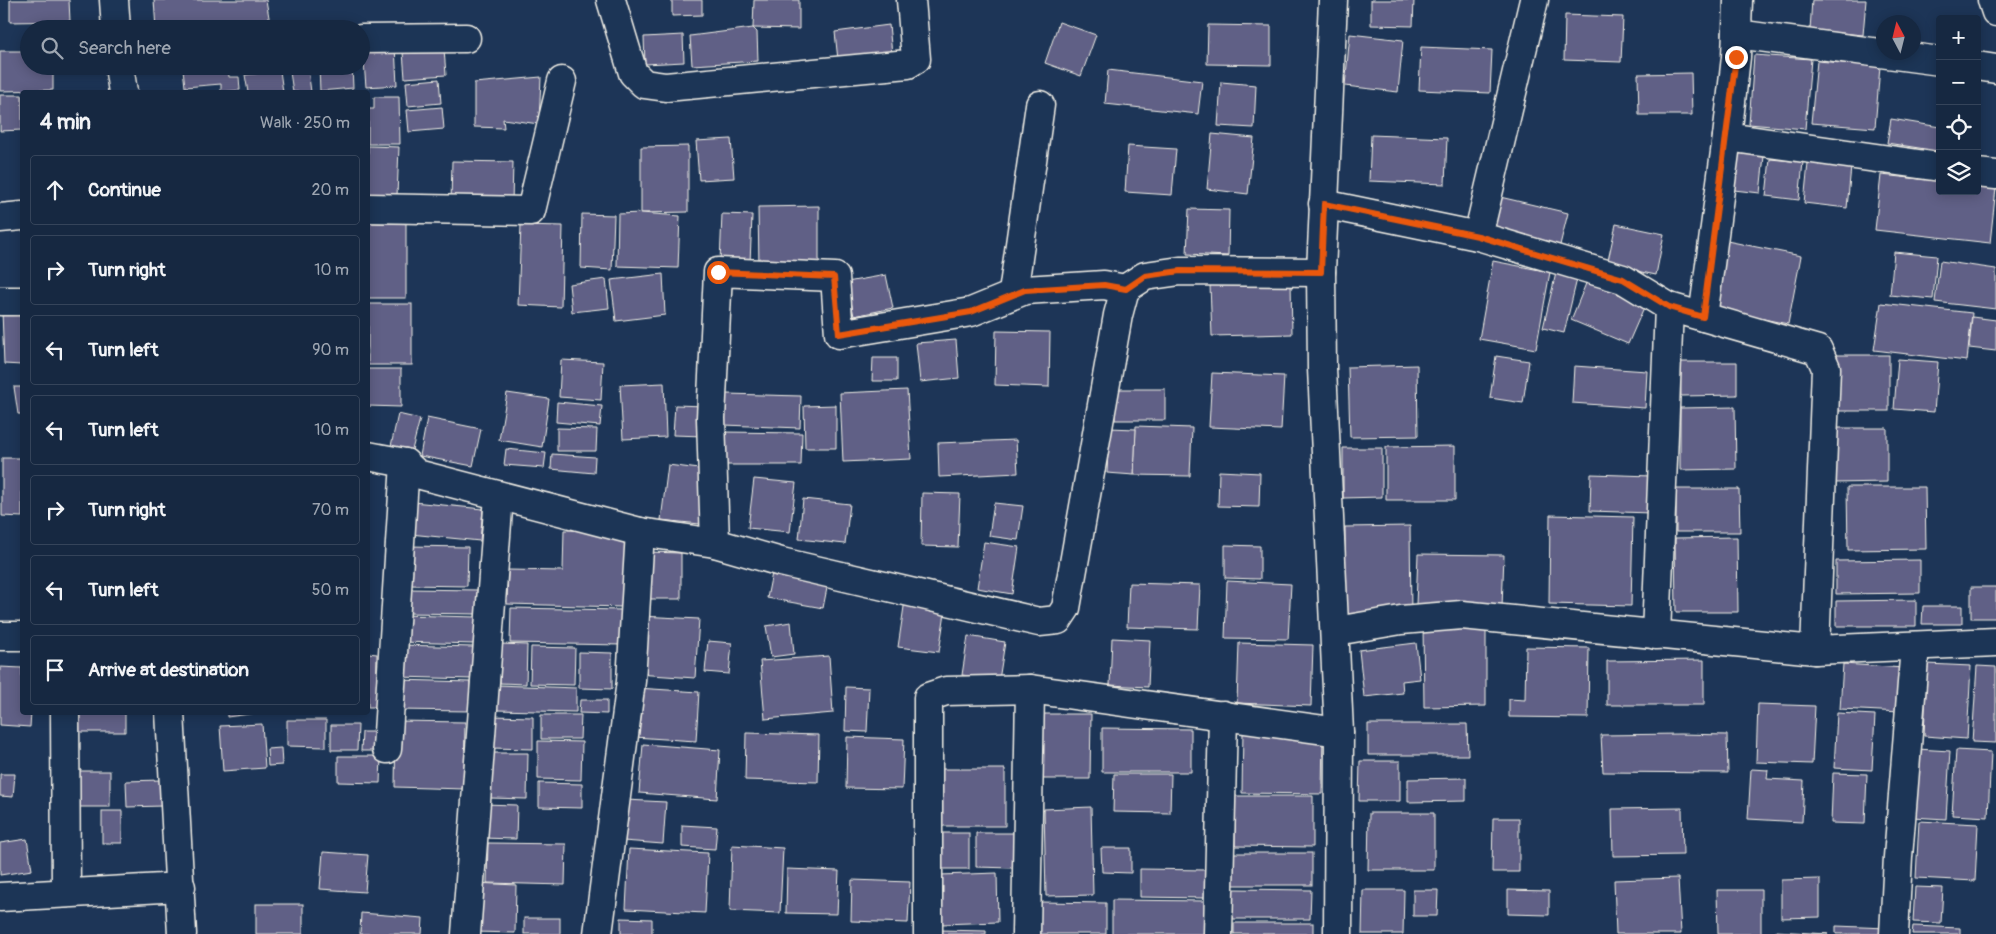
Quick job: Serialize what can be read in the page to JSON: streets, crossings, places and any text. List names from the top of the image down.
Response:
{
  "north": "top",
  "page": {
    "map_buttons": ["+", "−"],
    "search": "Search here",
    "heading": ["4 min", "Walk · 250 m"],
    "list": [
      ["Continue", "20 m"],
      ["Turn right", "10 m"],
      ["Turn left", "90 m"],
      ["Turn left", "10 m"],
      ["Turn right", "70 m"],
      ["Turn left", "50 m"],
      "Arrive at destination"
    ]
  }
}
